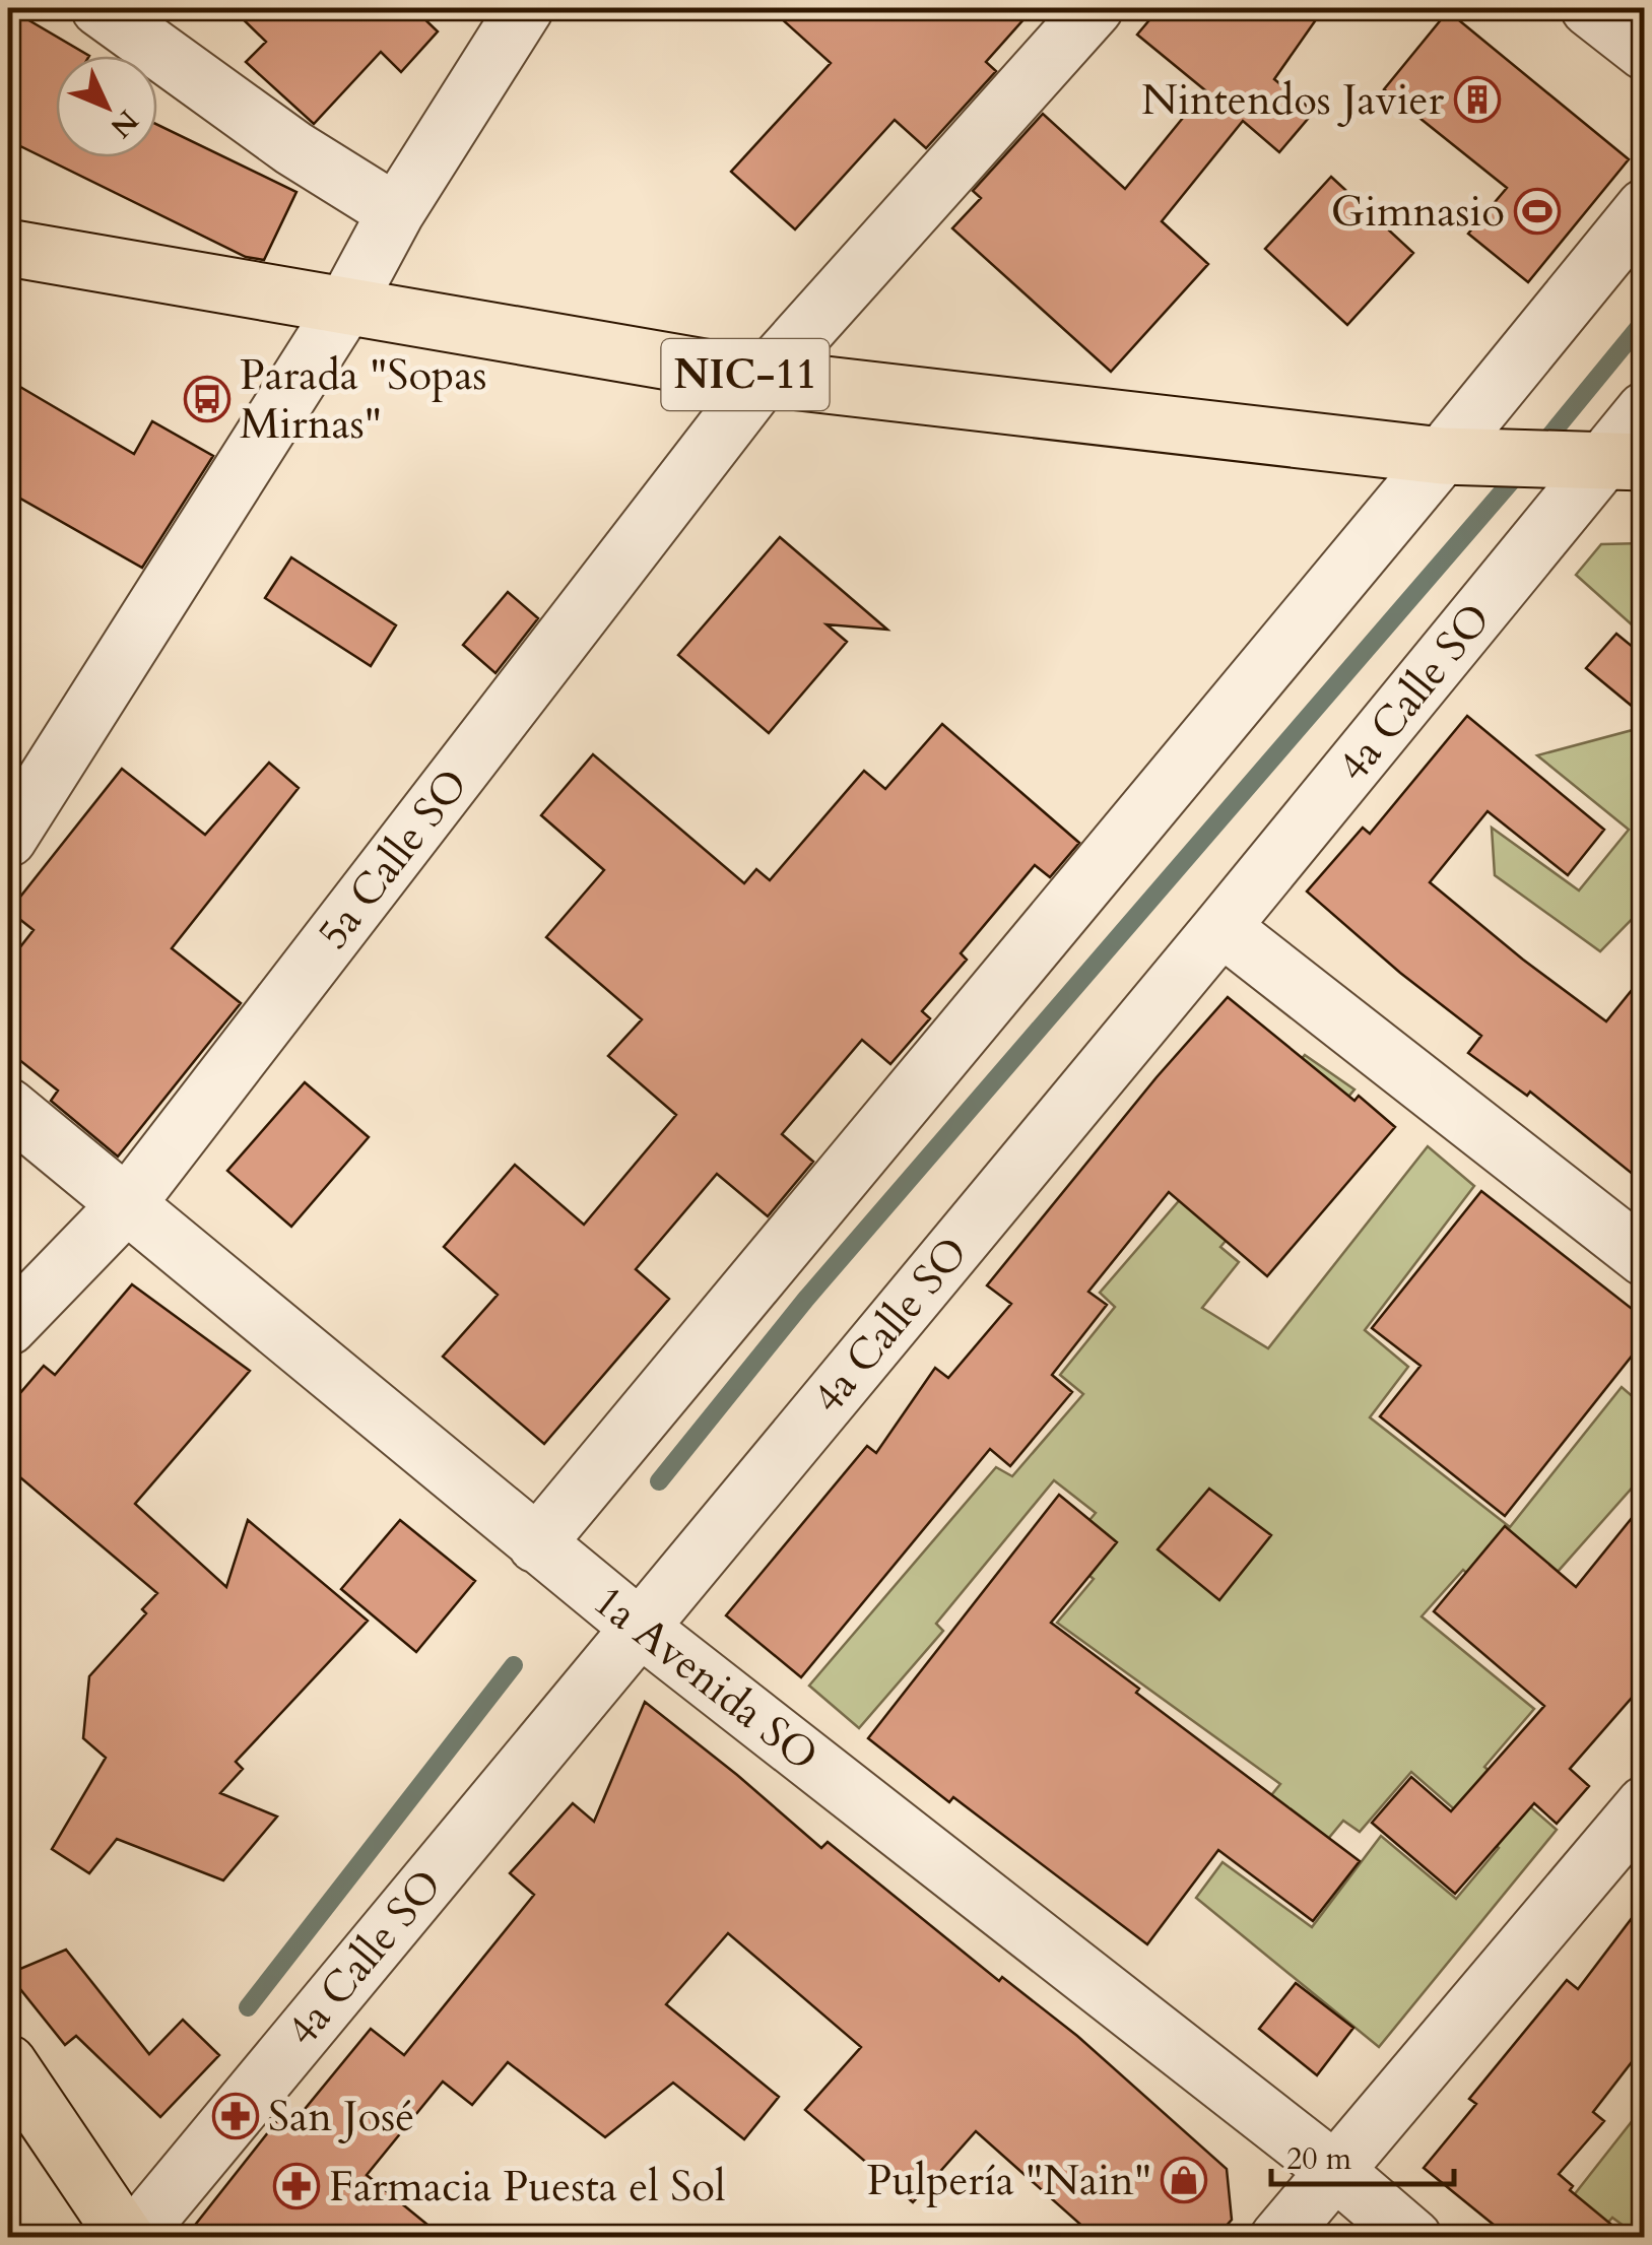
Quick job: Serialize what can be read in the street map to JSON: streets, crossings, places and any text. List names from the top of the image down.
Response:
{
  "streets": {
    "main road": ["NIC-11"],
    "street": ["4a Calle SO", "5a Calle SO", "1a Avenida SO"]
  },
  "crossings": [
    ["NIC-11", "4a Calle SO"],
    ["NIC-11", "5a Calle SO"],
    ["4a Calle SO", "1a Avenida SO"],
    ["5a Calle SO", "1a Avenida SO"]
  ],
  "places": {
    "building": ["Nintendos Javier"],
    "sports": ["Gimnasio"],
    "bus stop": ["Parada \"Sopas Mirnas\""],
    "pharmacy": ["San José", "Farmacia Puesta el Sol"],
    "shop": ["Pulpería \"Nain\""]
  },
  "scale_bar": "20 m",
  "north": "bottom right"
}
